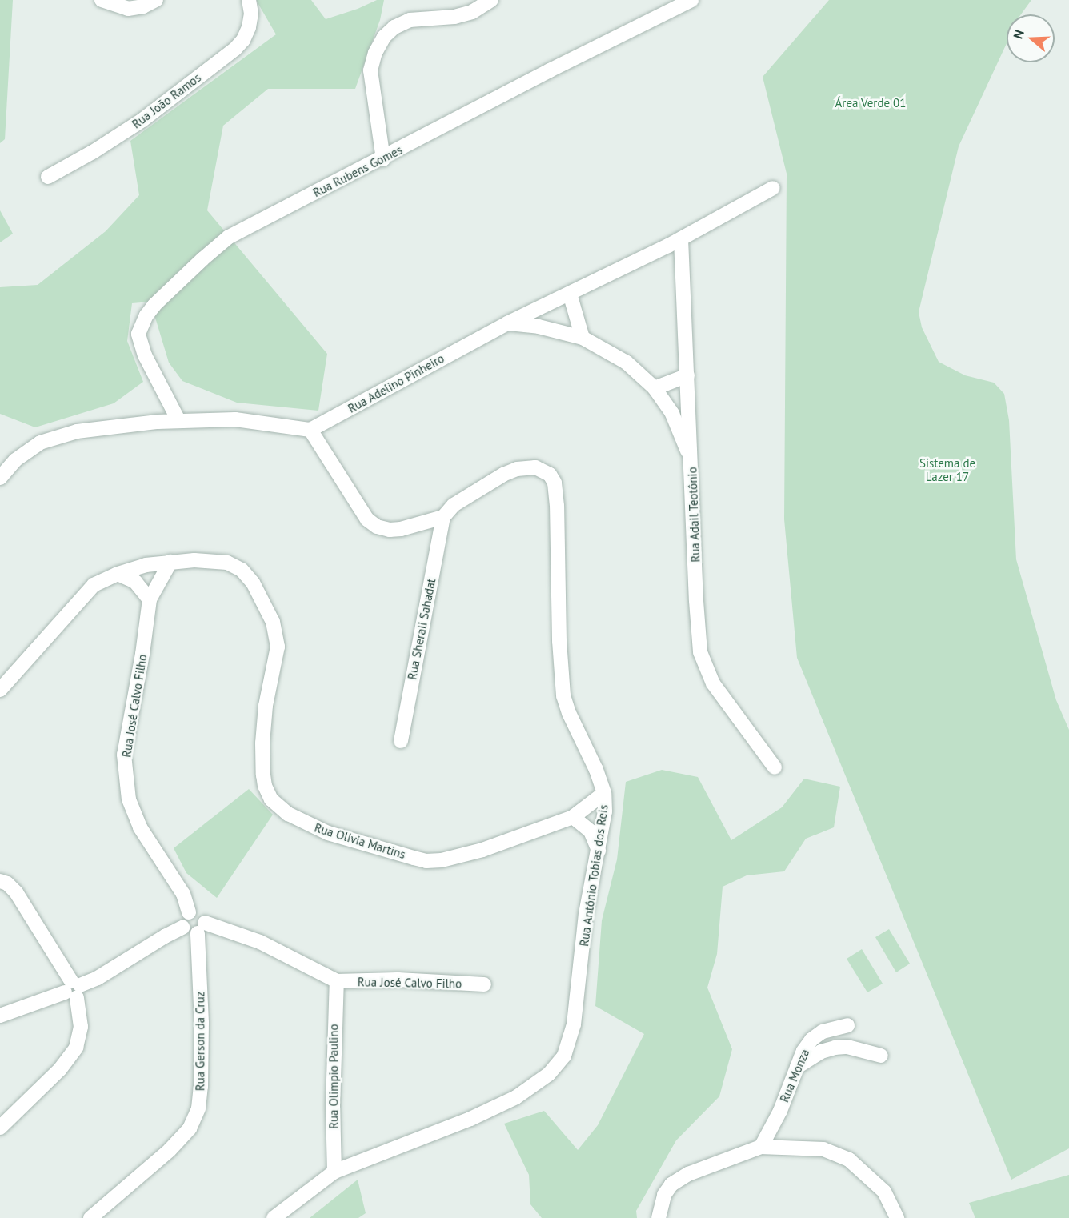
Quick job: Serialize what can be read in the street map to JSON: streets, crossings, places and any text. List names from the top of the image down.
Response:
{
  "streets": {
    "street": [
      "Rua João Ramos",
      "Rua Rubens Gomes",
      "Rua Adelino Pinheiro",
      "Rua Adail Teotônio",
      "Rua Sherali Sahadat",
      "Rua José Calvo Filho",
      "Rua Olivia Martins",
      "Rua Antônio Tobias dos Reis",
      "Rua Gerson da Cruz",
      "Rua Monza",
      "Rua Olimpio Paulino"
    ]
  },
  "crossings": [
    ["Rua Adelino Pinheiro", "Rua Adail Teotônio"],
    ["Rua Adelino Pinheiro", "Rua Antônio Tobias dos Reis"],
    ["Rua Sherali Sahadat", "Rua Antônio Tobias dos Reis"],
    ["Rua José Calvo Filho", "Rua Olivia Martins"],
    ["Rua José Calvo Filho", "Rua Gerson da Cruz"],
    ["Rua José Calvo Filho", "Rua Olimpio Paulino"],
    ["Rua Olivia Martins", "Rua Antônio Tobias dos Reis"],
    ["Rua Antônio Tobias dos Reis", "Rua Olimpio Paulino"]
  ],
  "parks": ["Área Verde 01", "Sistema de Lazer 17"],
  "north": "left"
}
